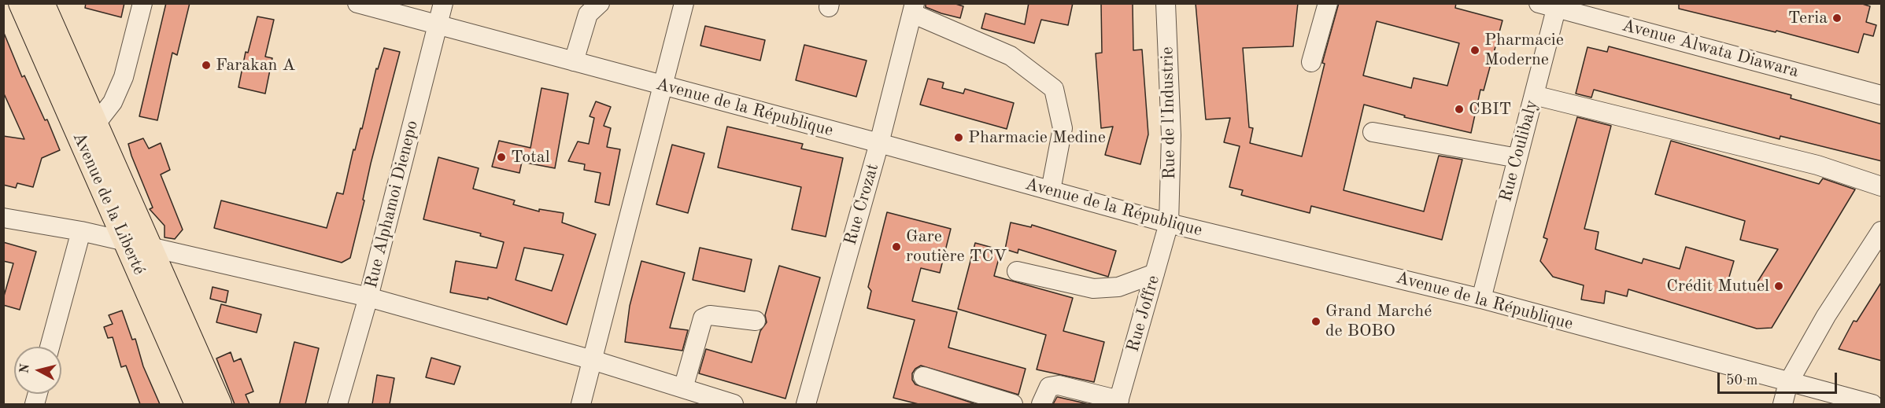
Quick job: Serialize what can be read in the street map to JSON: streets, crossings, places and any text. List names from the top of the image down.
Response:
{
  "streets": {
    "main road": ["Avenue de la Liberté"],
    "street": [
      "Avenue Alwata Diawara",
      "Avenue de la République",
      "Rue de l'Industrie",
      "Rue Coulibaly",
      "Rue Alphamoi Dienepo",
      "Rue Crozat",
      "Rue Joffre"
    ]
  },
  "crossings": [
    ["Avenue Alwata Diawara", "Rue Coulibaly"],
    ["Avenue de la République", "Rue de l'Industrie"],
    ["Avenue de la République", "Rue Coulibaly"],
    ["Avenue de la République", "Rue Alphamoi Dienepo"],
    ["Avenue de la République", "Rue Crozat"],
    ["Avenue de la République", "Rue Joffre"],
    ["Rue de l'Industrie", "Rue Joffre"]
  ],
  "places": [
    "Teria",
    "Pharmacie Moderne",
    "Farakan A",
    "CBIT",
    "Pharmacie Medine",
    "Total",
    "Gare routière TCV",
    "Crédit Mutuel",
    "Grand Marché de BOBO"
  ],
  "scale_bar": "50 m",
  "north": "left"
}
